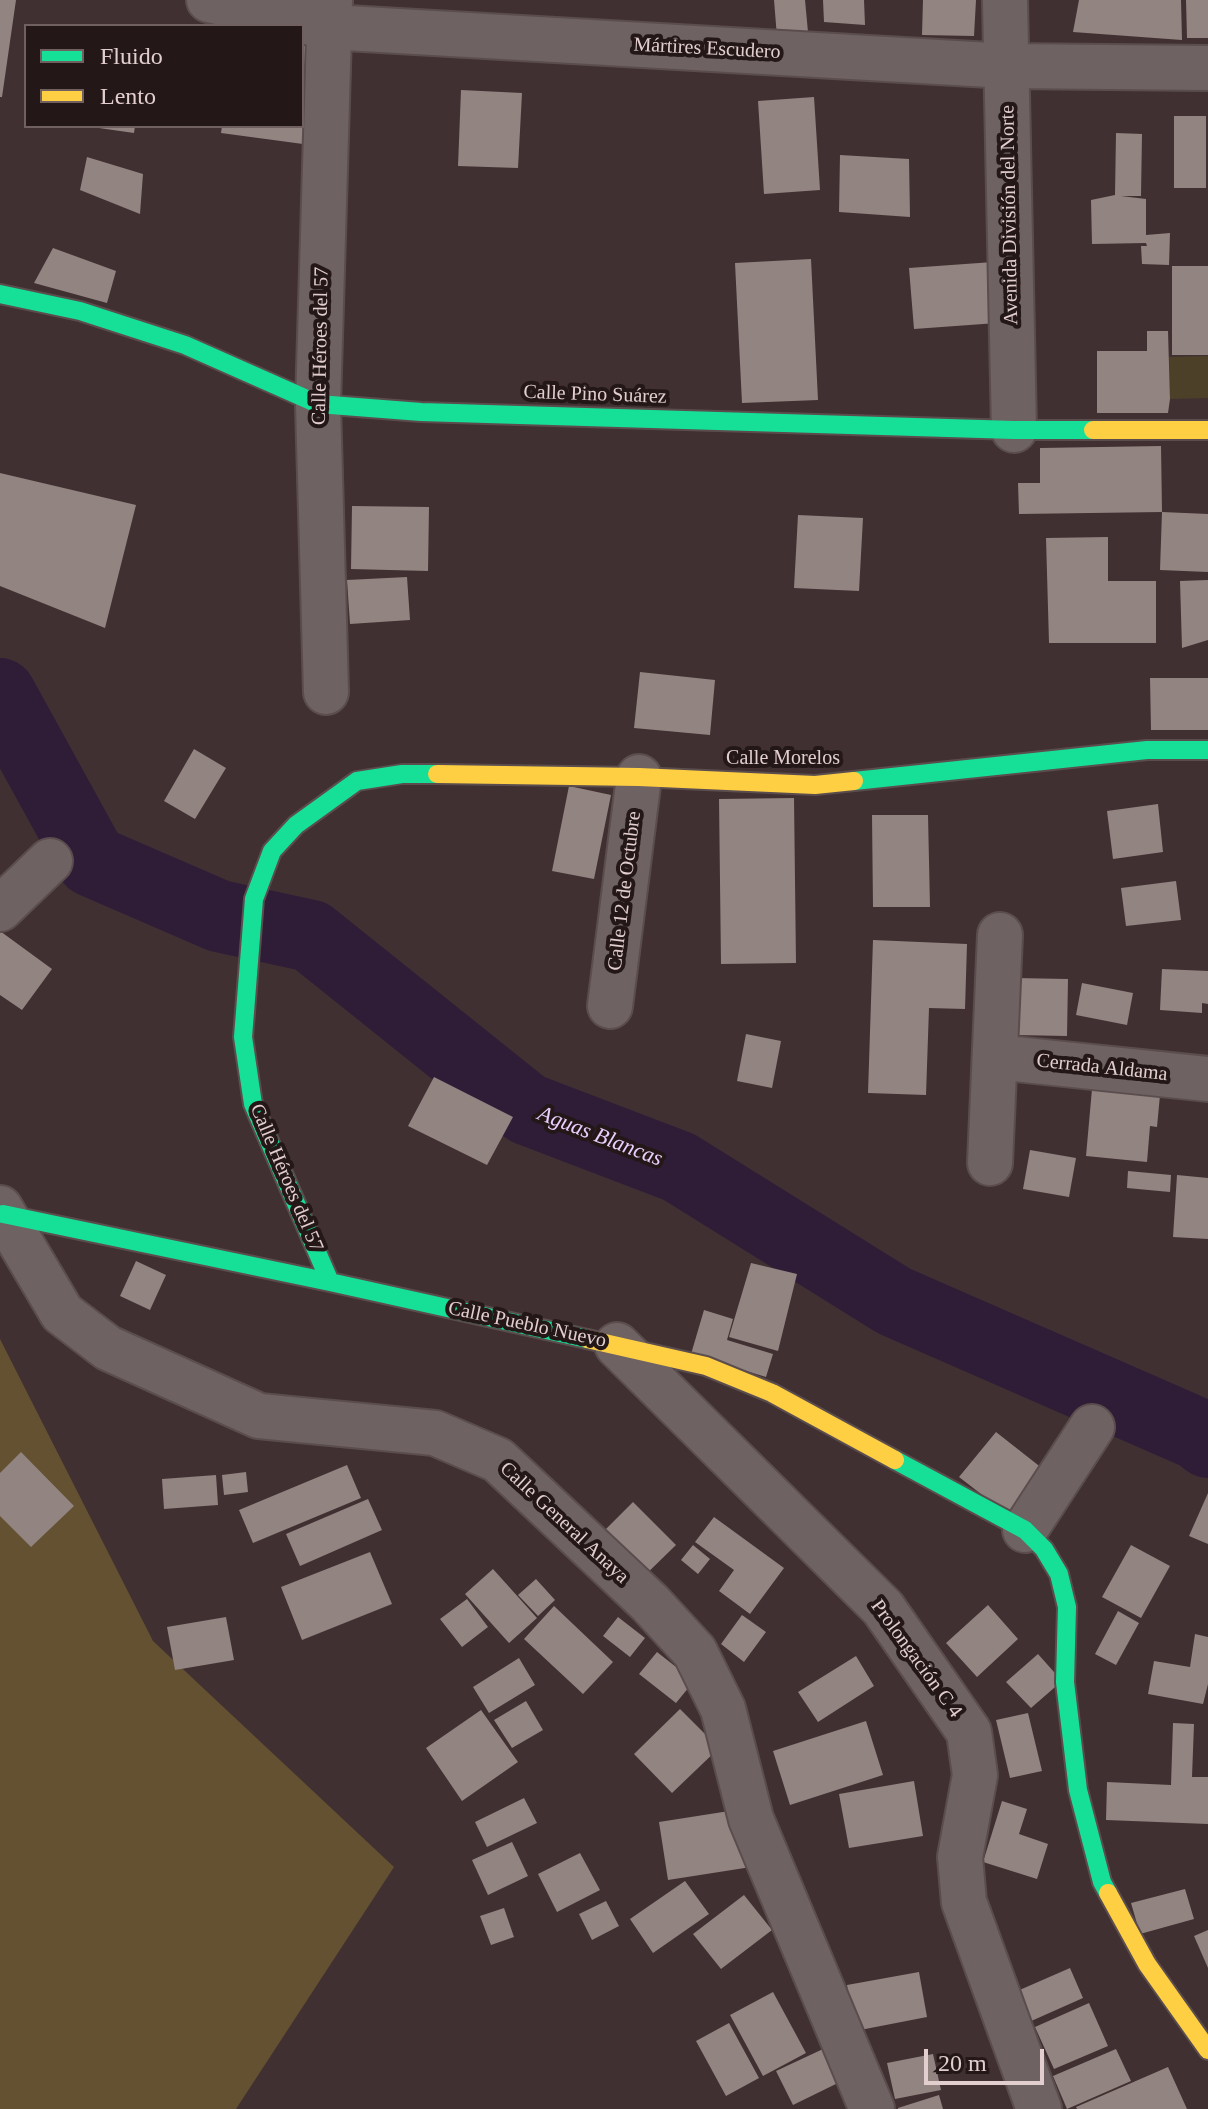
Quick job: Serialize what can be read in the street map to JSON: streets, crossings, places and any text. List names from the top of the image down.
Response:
{
  "streets": {
    "street": [
      "Mártires Escudero",
      "Avenida División del Norte",
      "Calle Héroes del 57",
      "Calle Pino Suárez",
      "Calle Morelos",
      "Calle 12 de Octubre",
      "Cerrada Aldama",
      "Calle Pueblo Nuevo",
      "Calle General Anaya",
      "Prolongación C 4"
    ]
  },
  "crossings": [
    ["Mártires Escudero", "Avenida División del Norte"],
    ["Mártires Escudero", "Calle Héroes del 57"],
    ["Avenida División del Norte", "Calle Pino Suárez"],
    ["Calle Héroes del 57", "Calle Pino Suárez"],
    ["Calle Héroes del 57", "Calle Morelos"],
    ["Calle Héroes del 57", "Calle Pueblo Nuevo"],
    ["Calle Morelos", "Calle 12 de Octubre"],
    ["Calle Pueblo Nuevo", "Calle General Anaya"],
    ["Calle Pueblo Nuevo", "Prolongación C 4"]
  ],
  "water": ["Aguas Blancas"],
  "legend": ["Fluido", "Lento"],
  "scale_bar": "20 m"
}
